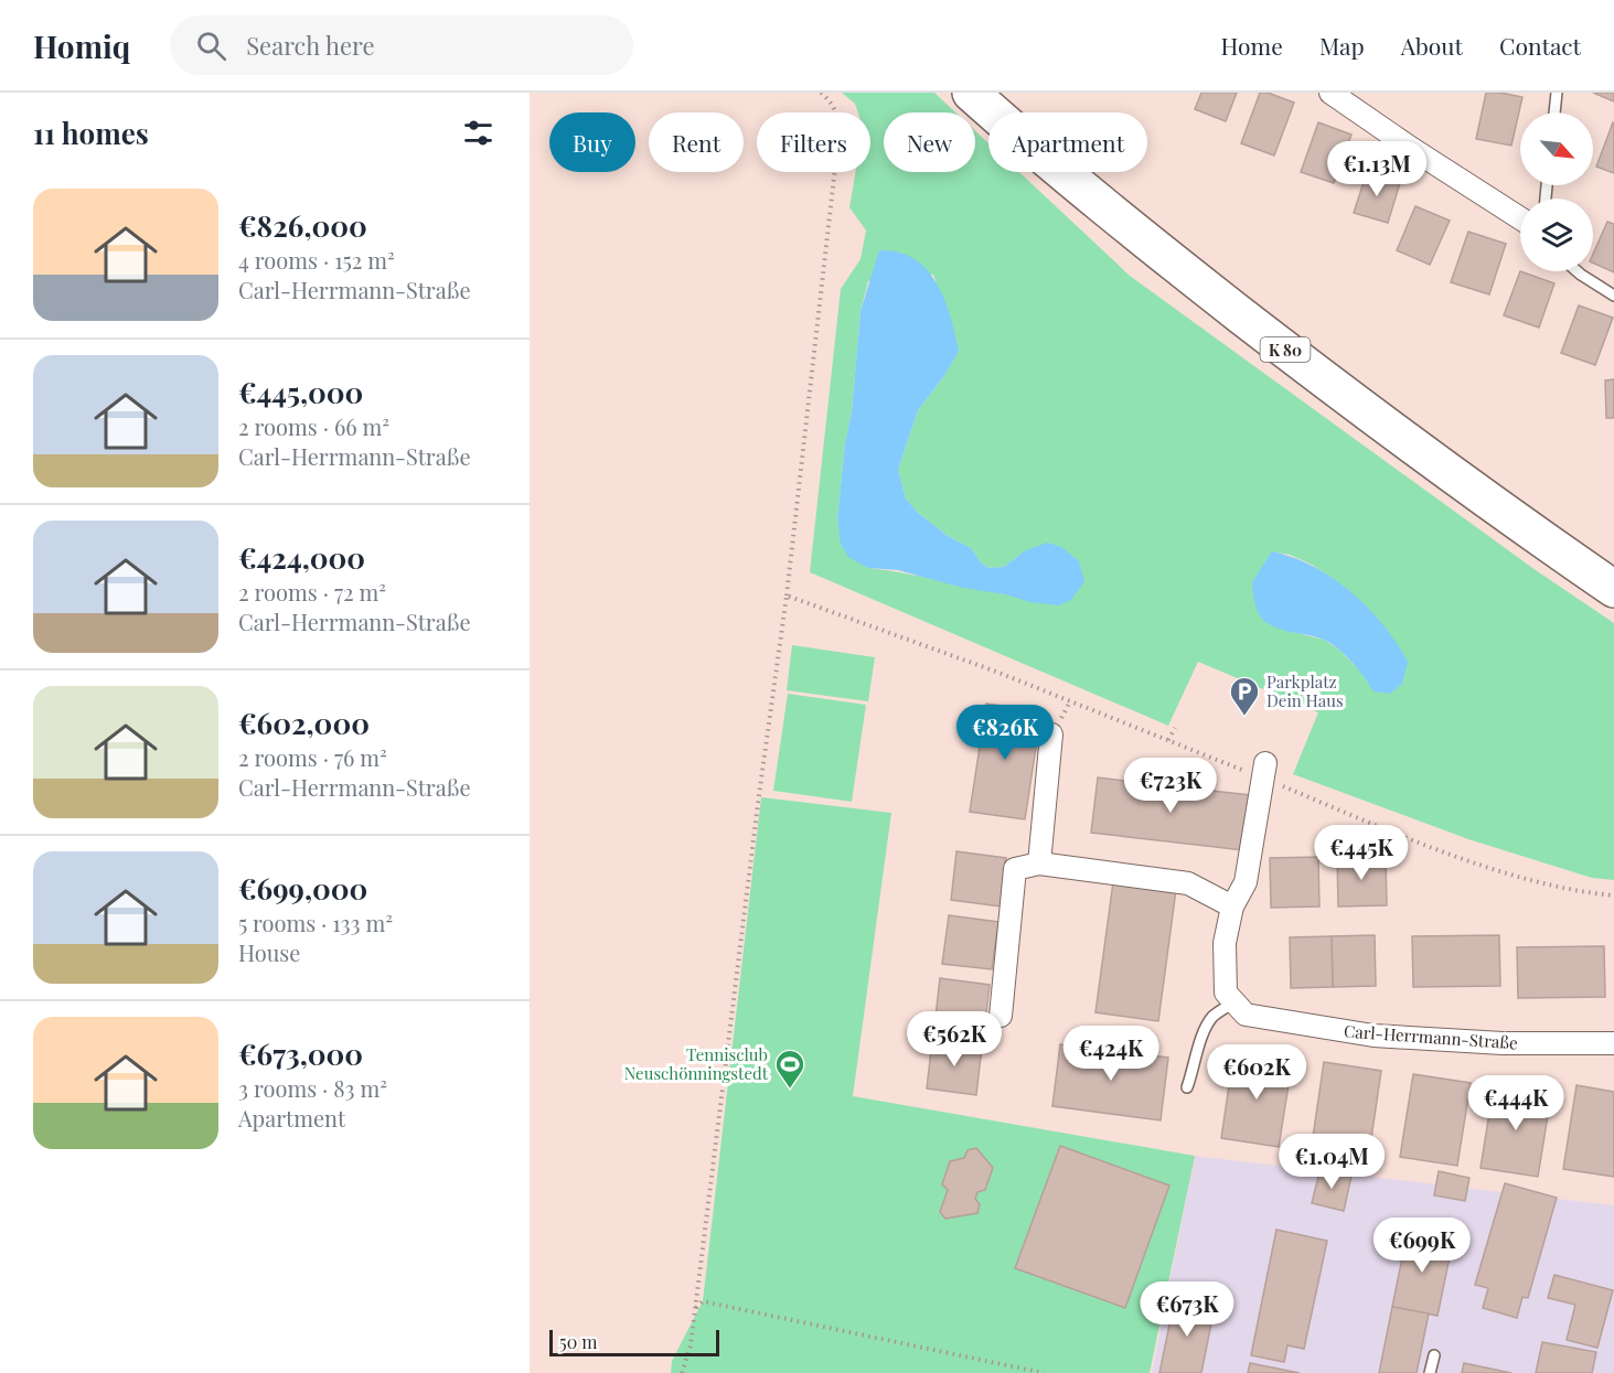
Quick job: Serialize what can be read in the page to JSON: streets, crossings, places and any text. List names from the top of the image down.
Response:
{
  "streets": {
    "highway": ["K 80"],
    "street": ["Carl-Herrmann-Straße"]
  },
  "places": {
    "parking": ["Parkplatz Dein Haus"],
    "sports": ["Tennisclub Neuschönningstedt"]
  },
  "scale_bar": "50 m",
  "north": "bottom right",
  "page": {
    "header": "Homiq",
    "search": "Search here",
    "nav": [
      "Home",
      "Map",
      "About",
      "Contact"
    ],
    "heading": "11 homes",
    "chip": [
      "Buy",
      "Rent",
      "Filters",
      "New",
      "Apartment"
    ],
    "price": [
      "€1.13M",
      "€826K",
      "€723K",
      "€445K",
      "€562K",
      "€424K",
      "€602K",
      "€444K",
      "€1.04M",
      "€699K",
      "€673K"
    ],
    "list": [
      {
        "name": "€826,000",
        "note": "4 rooms · 152 m² · Carl-Herrmann-Straße"
      },
      {
        "name": "€445,000",
        "note": "2 rooms · 66 m² · Carl-Herrmann-Straße"
      },
      {
        "name": "€424,000",
        "note": "2 rooms · 72 m² · Carl-Herrmann-Straße"
      },
      {
        "name": "€602,000",
        "note": "2 rooms · 76 m² · Carl-Herrmann-Straße"
      },
      {
        "name": "€699,000",
        "note": "5 rooms · 133 m² · House"
      },
      {
        "name": "€673,000",
        "note": "3 rooms · 83 m² · Apartment"
      }
    ],
    "scale": "50 m"
  }
}
